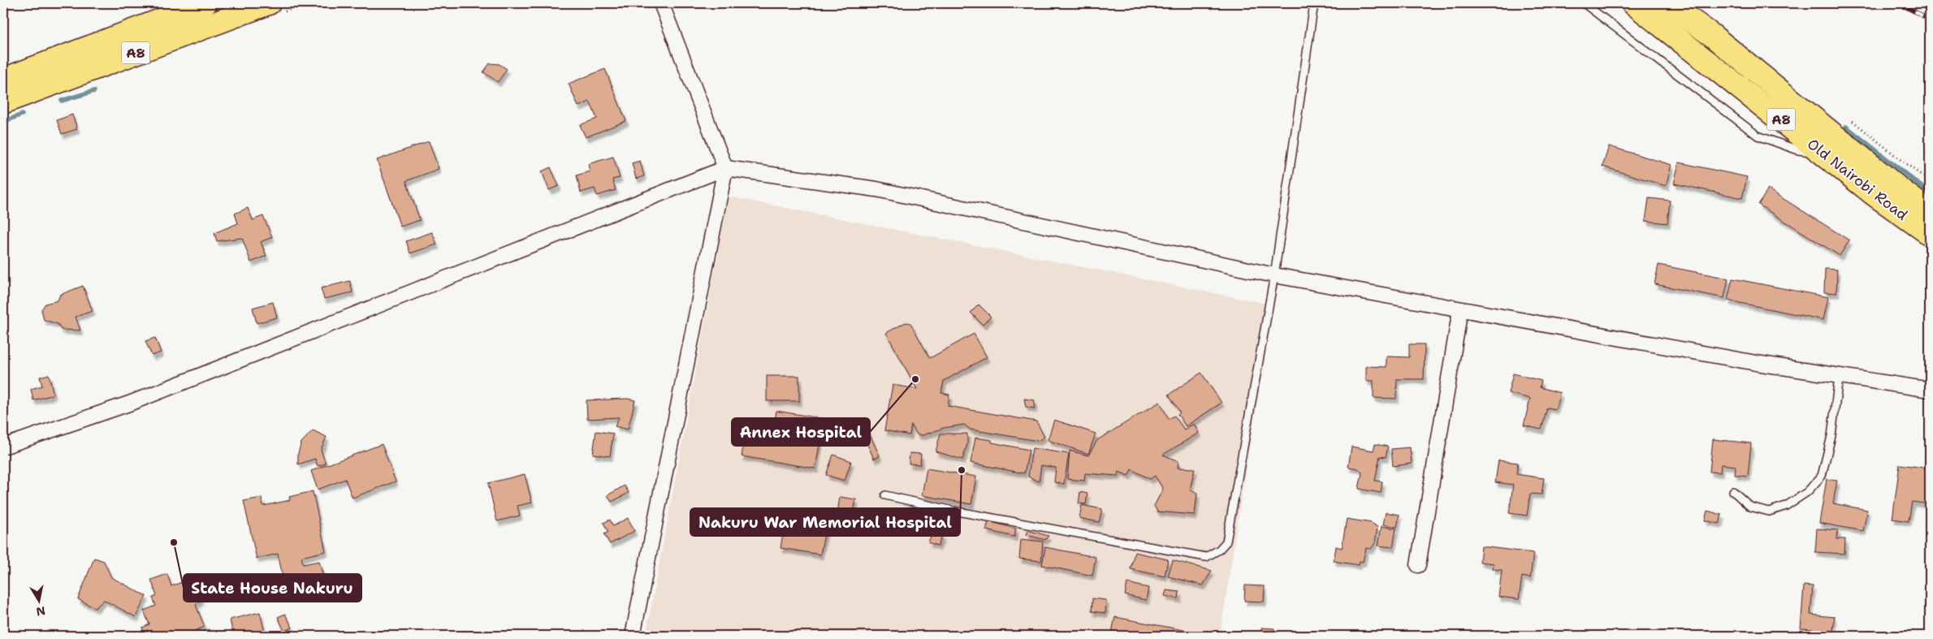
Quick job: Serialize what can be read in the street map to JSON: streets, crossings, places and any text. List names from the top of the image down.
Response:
{
  "streets": {
    "highway": ["A8", "Old Nairobi Road"]
  },
  "places": ["Annex Hospital", "Nakuru War Memorial Hospital", "State House Nakuru"],
  "north": "bottom"
}
